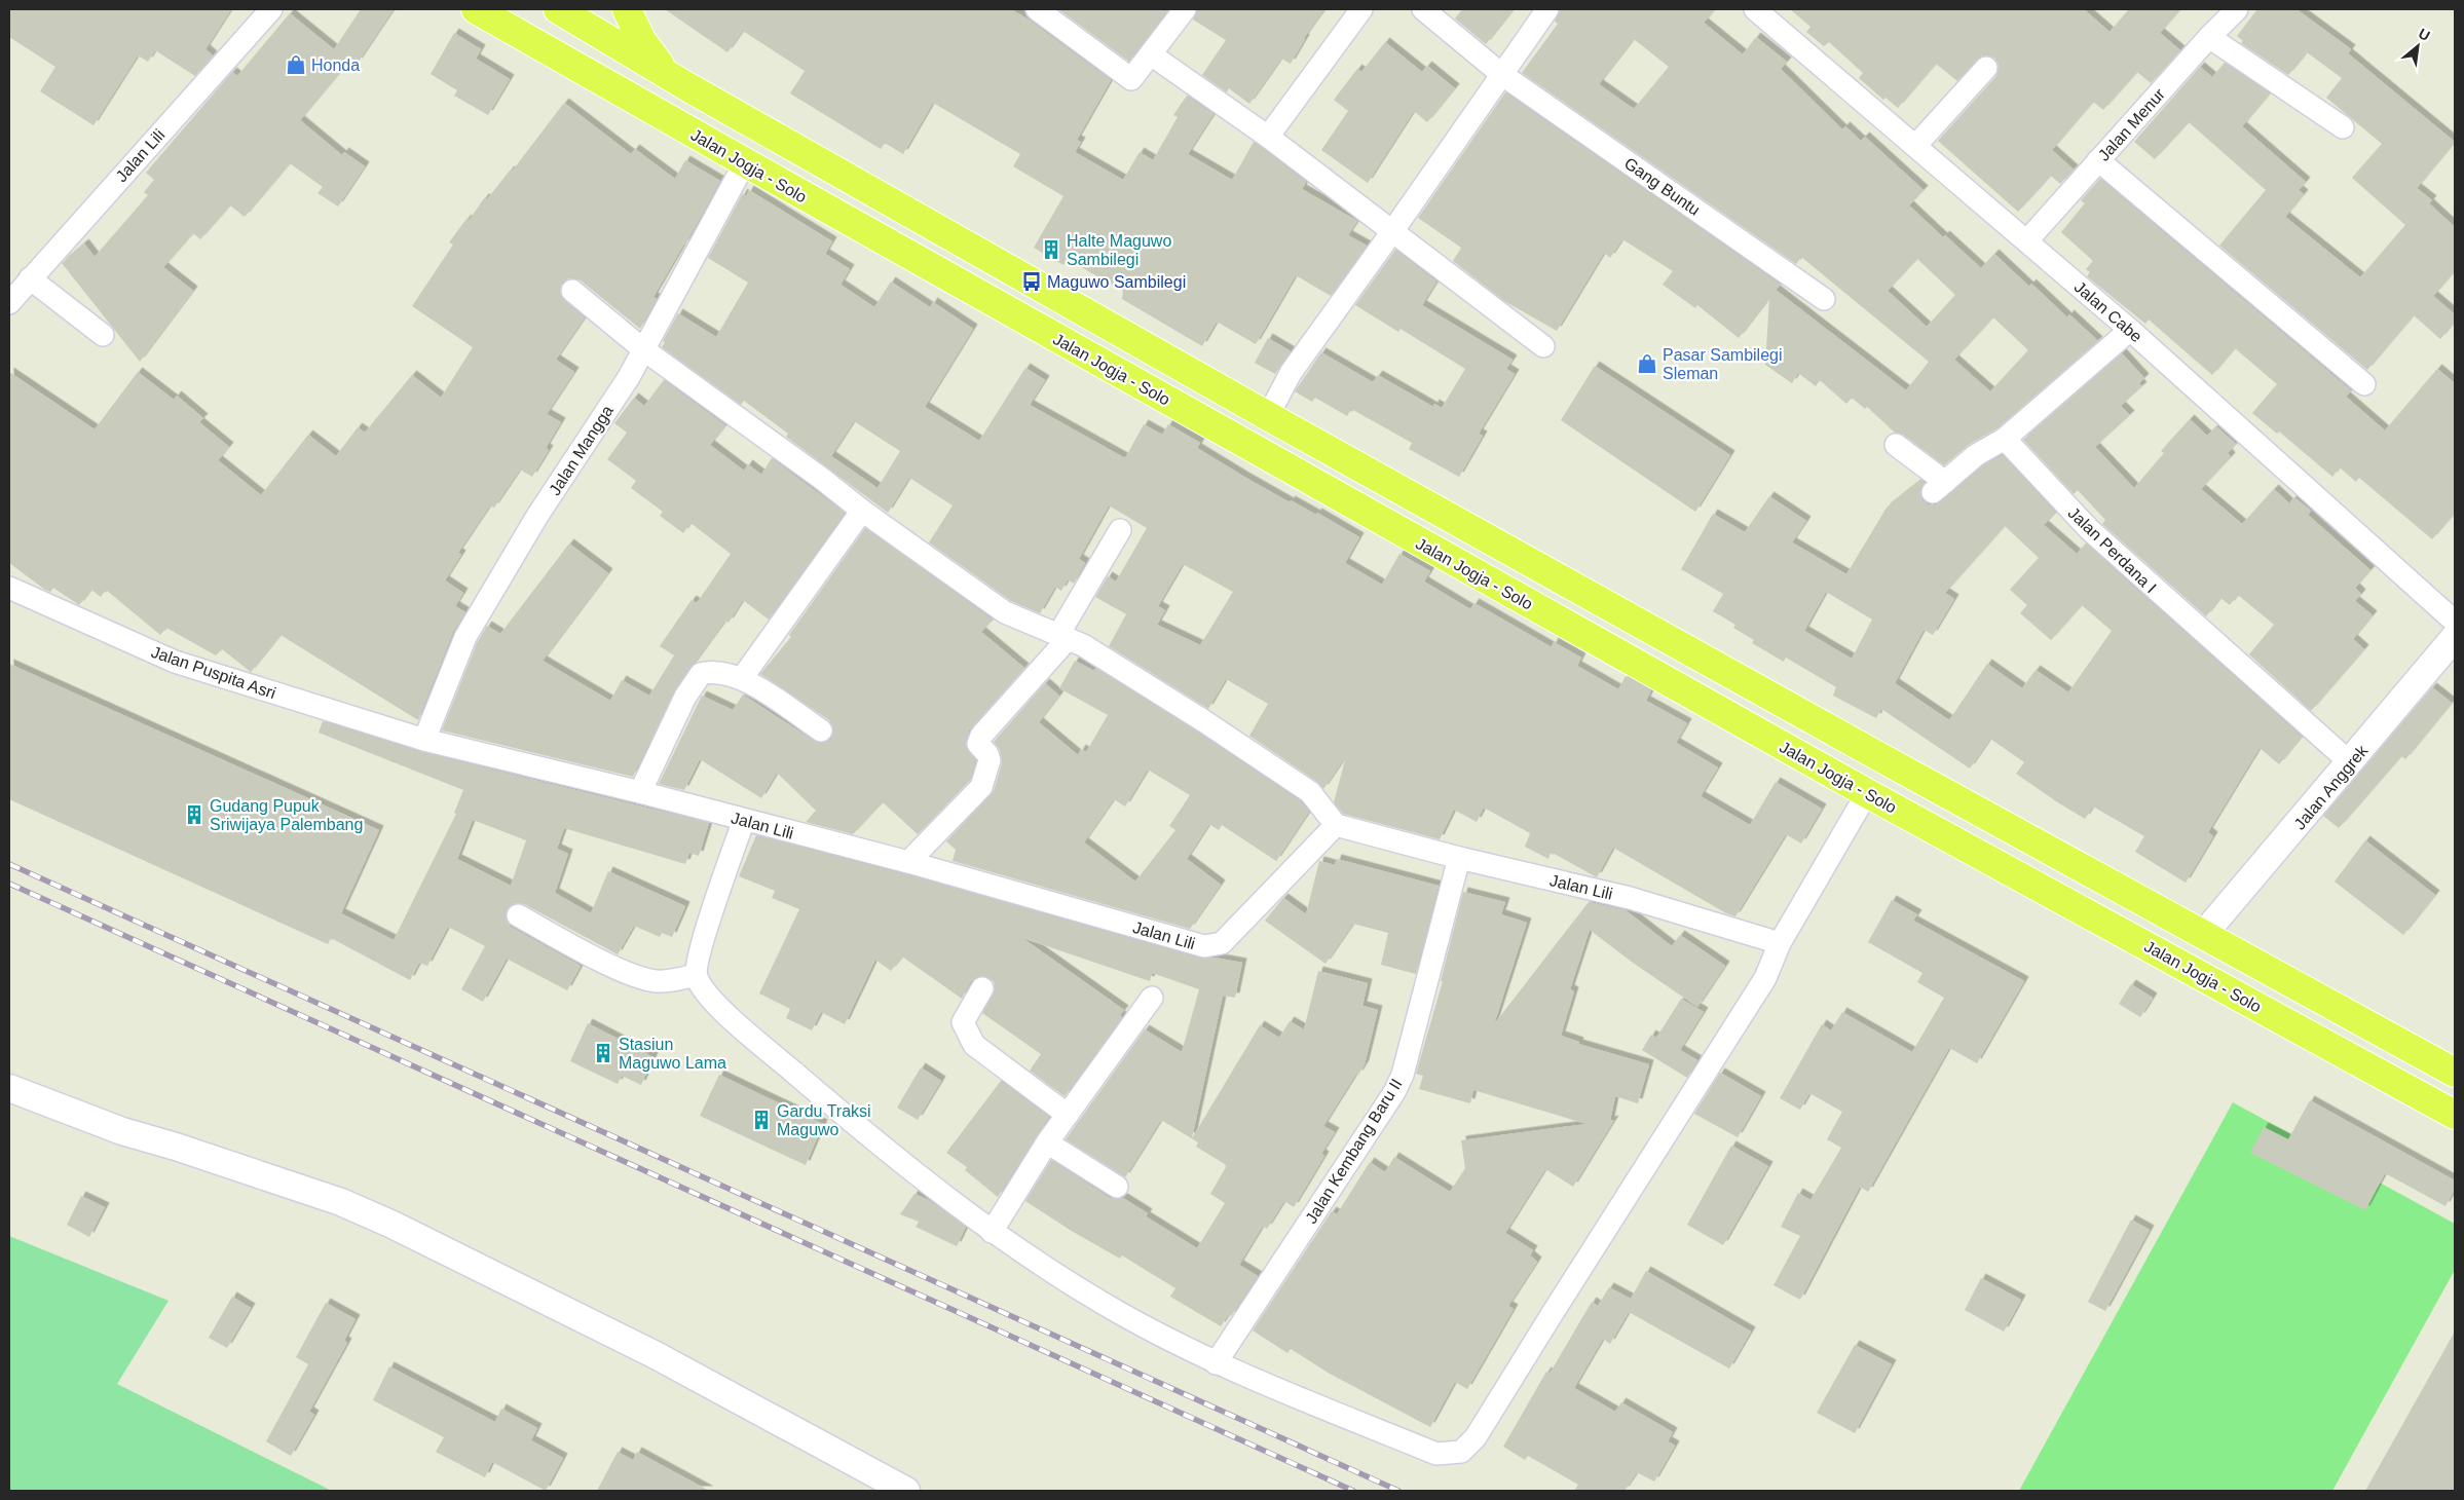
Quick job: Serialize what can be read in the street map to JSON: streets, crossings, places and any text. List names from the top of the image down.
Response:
{
  "streets": {
    "highway": ["Jalan Jogja - Solo"],
    "street": [
      "Jalan Menur",
      "Jalan Lili",
      "Gang Buntu",
      "Jalan Cabe",
      "Jalan Mangga",
      "Jalan Perdana I",
      "Jalan Puspita Asri",
      "Jalan Anggrek",
      "Jalan Kembang Baru II"
    ]
  },
  "crossings": [
    ["Jalan Menur", "Jalan Cabe"],
    ["Jalan Lili", "Jalan Mangga"],
    ["Jalan Lili", "Jalan Puspita Asri"],
    ["Jalan Lili", "Jalan Kembang Baru II"],
    ["Jalan Jogja - Solo", "Jalan Mangga"],
    ["Jalan Mangga", "Jalan Puspita Asri"],
    ["Jalan Perdana I", "Jalan Anggrek"]
  ],
  "places": {
    "shop": ["Honda", "Pasar Sambilegi Sleman"],
    "building": [
      "Halte Maguwo Sambilegi",
      "Gudang Pupuk Sriwijaya Palembang",
      "Stasiun Maguwo Lama",
      "Gardu Traksi Maguwo"
    ],
    "bus stop": ["Maguwo Sambilegi"]
  },
  "north": "top right"
}
